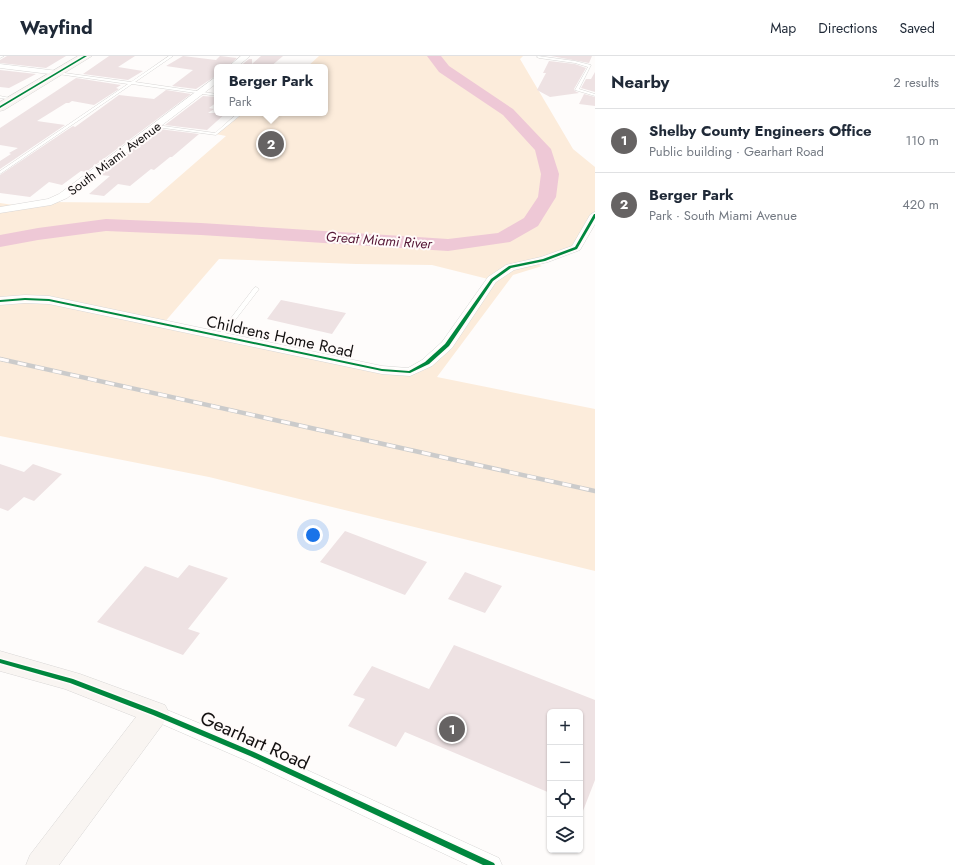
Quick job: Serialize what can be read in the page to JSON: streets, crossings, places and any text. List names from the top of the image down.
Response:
{
  "streets": {
    "main road": ["Gearhart Road"],
    "street": ["South Miami Avenue", "Childrens Home Road"]
  },
  "water": ["Great Miami River"],
  "page": {
    "header": "Wayfind",
    "nav": ["Map", "Directions", "Saved"],
    "heading": ["Nearby", "2 results"],
    "popup": ["Berger Park", "Park"],
    "list": [
      {
        "mark": "1",
        "name": "Shelby County Engineers Office",
        "note": "Public building · Gearhart Road",
        "value": "110 m"
      },
      {
        "mark": "2",
        "name": "Berger Park",
        "note": "Park · South Miami Avenue",
        "value": "420 m"
      }
    ],
    "pins": ["2", "1"],
    "map_buttons": ["+", "−"]
  }
}
